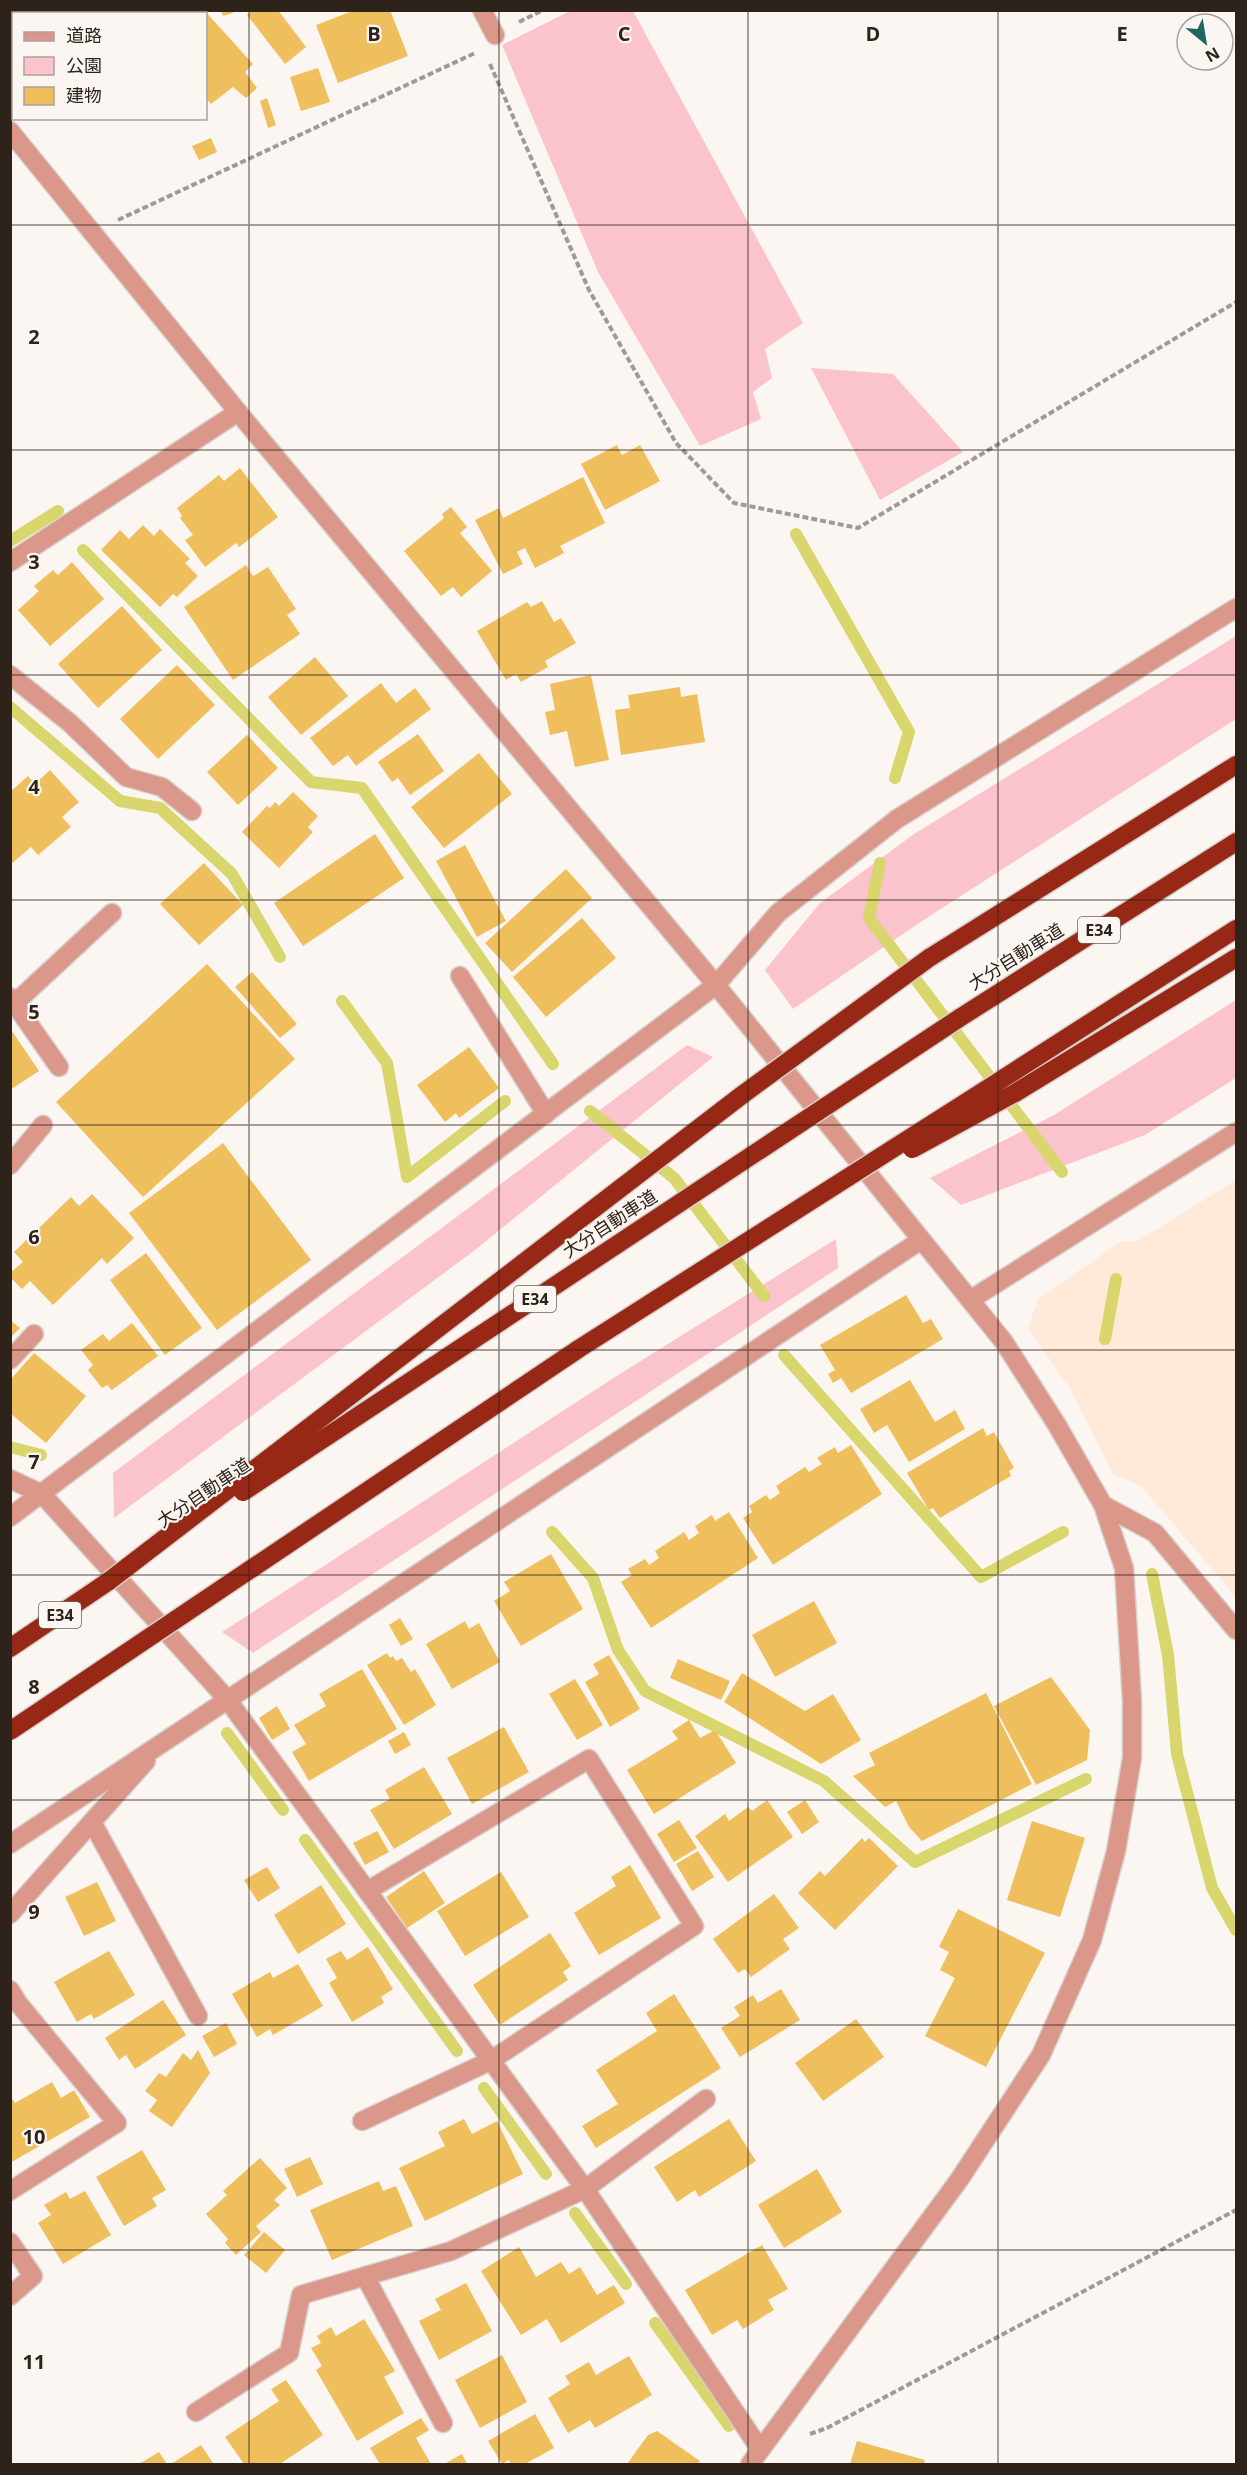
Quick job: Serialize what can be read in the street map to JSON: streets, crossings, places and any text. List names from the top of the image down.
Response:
{
  "streets": {
    "highway": ["E34", "大分自動車道"]
  },
  "legend": ["道路", "公園", "建物"],
  "north": "bottom right",
  "grid": {
    "columns": [
      "B",
      "C",
      "D",
      "E"
    ],
    "rows": [
      "2",
      "3",
      "4",
      "5",
      "6",
      "7",
      "8",
      "9",
      "10",
      "11"
    ]
  }
}
